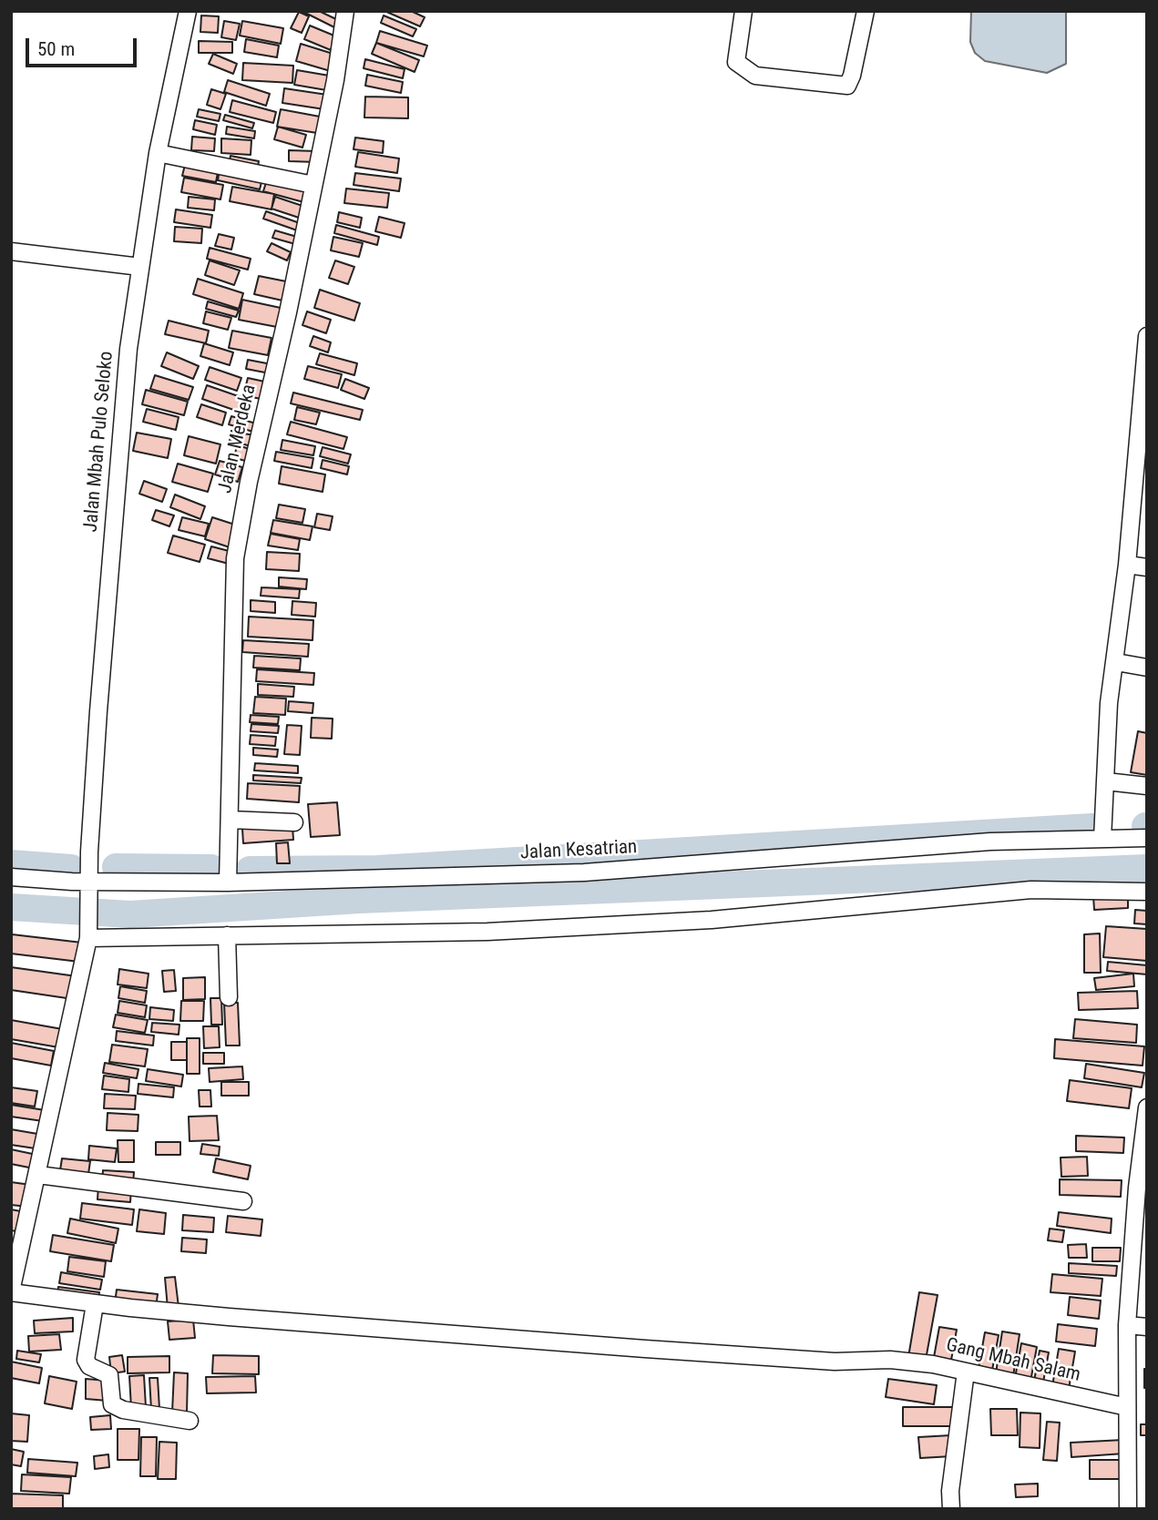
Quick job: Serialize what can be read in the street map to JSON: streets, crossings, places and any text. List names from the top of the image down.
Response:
{
  "streets": {
    "street": [
      "Jalan Merdeka",
      "Jalan Mbah Pulo Seloko",
      "Jalan Kesatrian",
      "Gang Mbah Salam"
    ]
  },
  "crossings": [
    ["Jalan Merdeka", "Jalan Kesatrian"],
    ["Jalan Mbah Pulo Seloko", "Jalan Kesatrian"],
    ["Jalan Mbah Pulo Seloko", "Gang Mbah Salam"]
  ],
  "scale_bar": "50 m"
}
